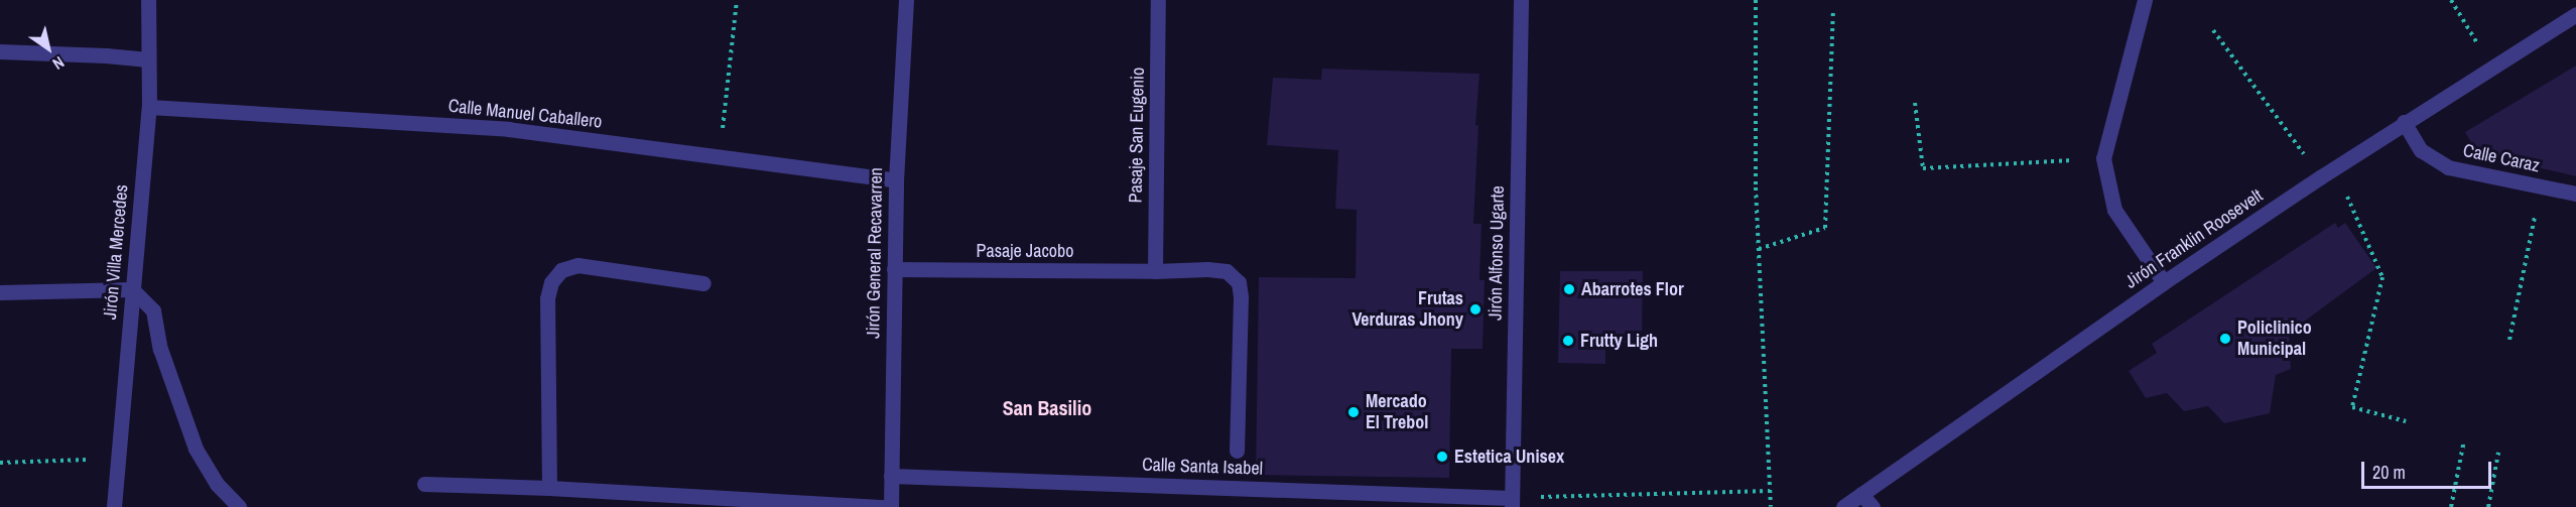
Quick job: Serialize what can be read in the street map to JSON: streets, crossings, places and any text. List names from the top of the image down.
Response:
{
  "streets": {
    "street": [
      "Calle Manuel Caballero",
      "Pasaje San Eugenio",
      "Calle Caraz",
      "Jirón Franklin Roosevelt",
      "Pasaje Jacobo",
      "Jirón Villa Mercedes",
      "Jirón General Recavarren",
      "Jirón Alfonso Ugarte",
      "Calle Santa Isabel"
    ]
  },
  "crossings": [
    ["Calle Manuel Caballero", "Jirón Villa Mercedes"],
    ["Calle Manuel Caballero", "Jirón General Recavarren"],
    ["Pasaje San Eugenio", "Pasaje Jacobo"],
    ["Calle Caraz", "Jirón Franklin Roosevelt"],
    ["Pasaje Jacobo", "Jirón General Recavarren"],
    ["Jirón General Recavarren", "Calle Santa Isabel"],
    ["Jirón Alfonso Ugarte", "Calle Santa Isabel"]
  ],
  "districts": ["San Basilio"],
  "places": [
    "Abarrotes Flor",
    "Frutas Verduras Jhony",
    "Policlinico Municipal",
    "Frutty Ligh",
    "Mercado El Trebol",
    "Estetica Unisex"
  ],
  "scale_bar": "20 m",
  "north": "bottom right"
}
